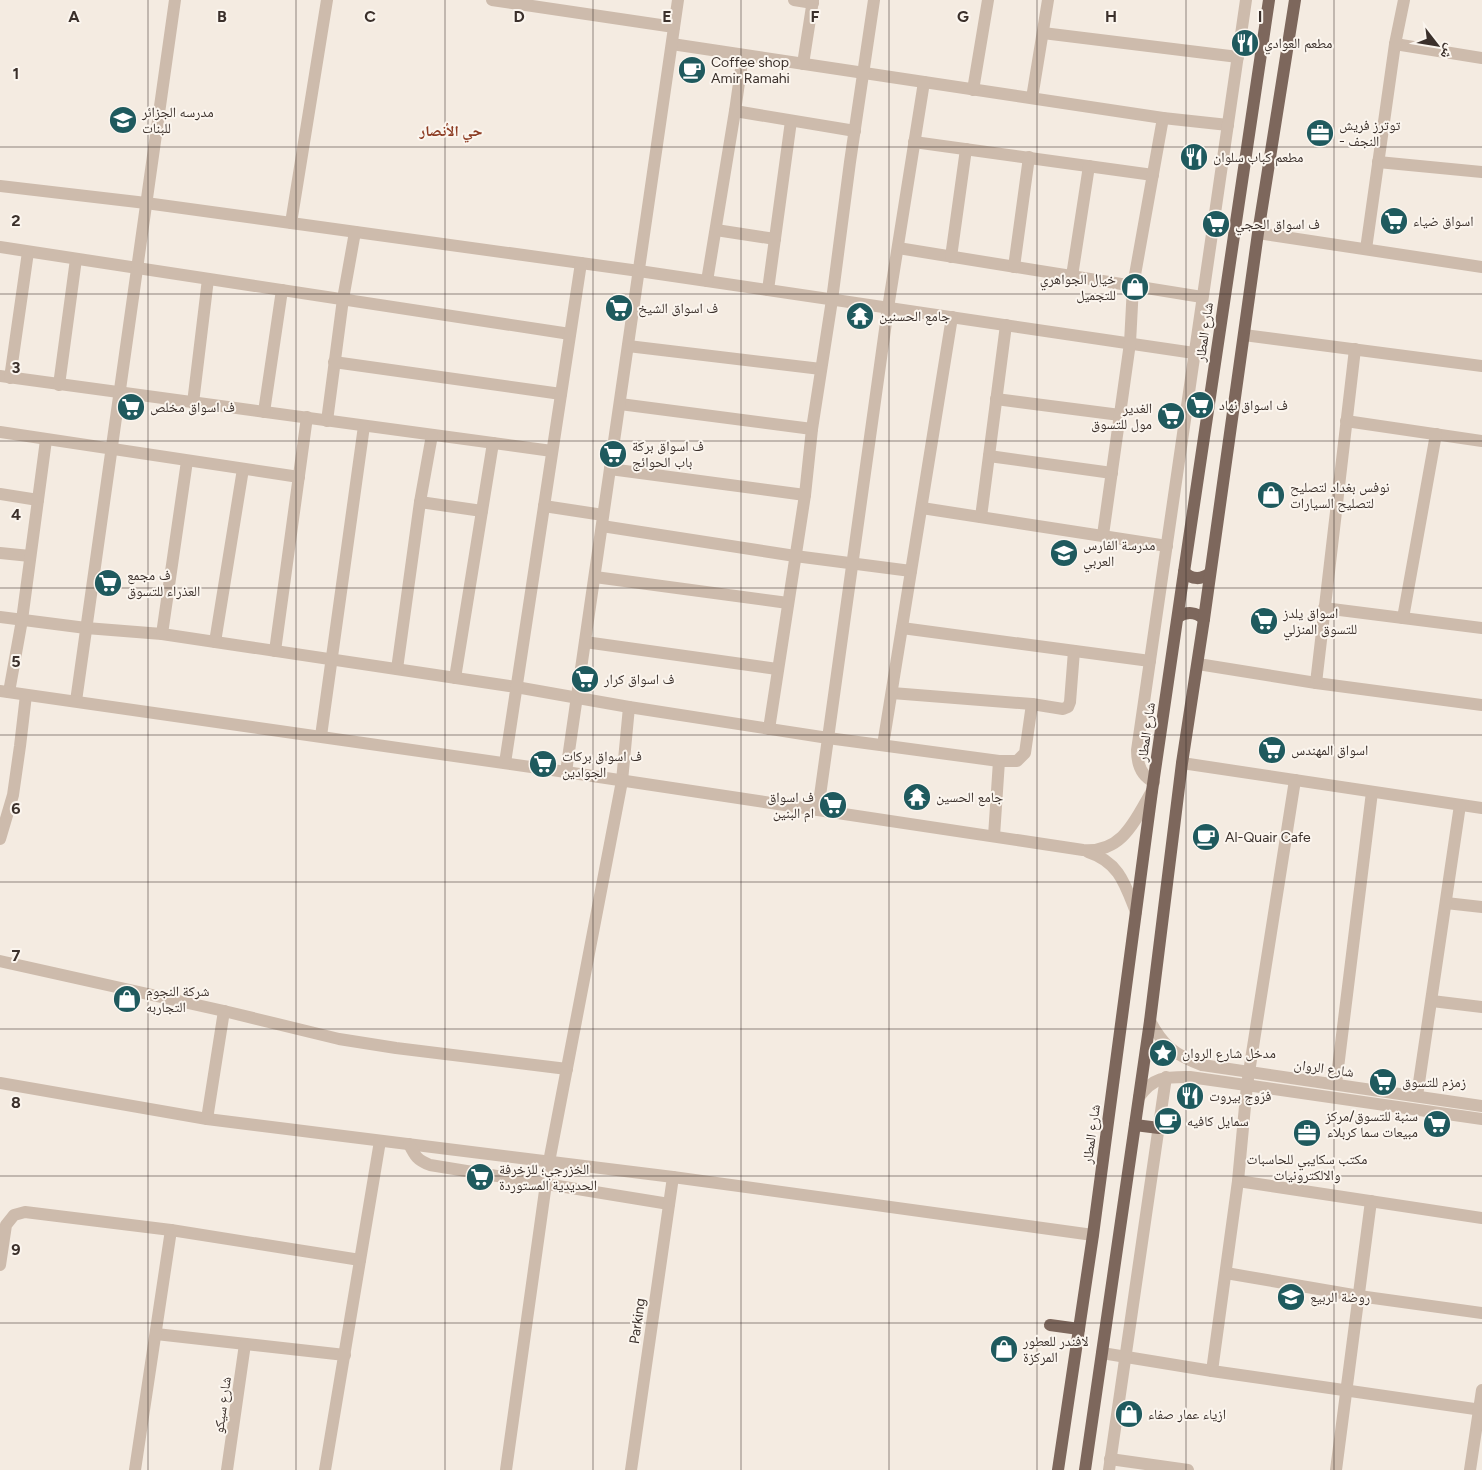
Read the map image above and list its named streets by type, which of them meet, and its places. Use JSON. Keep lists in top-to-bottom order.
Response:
{
  "streets": {
    "main road": ["شارع المطار"],
    "street": ["شارع الروان", "Parking", "شارع سيكو"]
  },
  "districts": ["حي الأنصار"],
  "places": {
    "restaurant": ["مطعم العوادي", "مطعم كباب سلوان", "فرّوج بيروت"],
    "cafe": ["Coffee shop Amir Ramahi", "Al-Quair Cafe", "سمايل كافيه"],
    "school or university": ["مدرسه الجزائر للبنات", "مدرسة الفارس العربي", "روضة الربيع"],
    "office": ["توترز فريش - النجف", "مكتب سكايبي للحاسبات والالكترونيات"],
    "supermarket": [
      "اسواق ضياء",
      "ف اسواق الحجي",
      "ف اسواق الشيخ",
      "ف اسواق نهاد",
      "ف اسواق مخلص",
      "الغدير مول للتسوق",
      "ف اسواق بركة باب الحوائج",
      "ف مجمع العذراء للتسوق",
      "اسواق يلدز للتسوق المنزلي",
      "ف اسواق كرار",
      "اسواق المهندس",
      "ف اسواق بركات الجوادين",
      "ف اسواق ام البنين",
      "زمزم للتسوق",
      "سنبة للتسوق/مركز مبيعات سما كربلاء",
      "الخزرجي؛ للزخرفة الحديدية المستوردة"
    ],
    "shop": [
      "خيال الجواهري للتجميل",
      "نوفس بغداد لتصليح لتصليح السيارات",
      "شركة النجوم التجاربه",
      "لافندر للعطور المركزة",
      "ازياء عمار صفاء"
    ],
    "temple": ["جامع الحسنين", "جامع الحسين"],
    "place": ["مدخل شارع الروان"]
  },
  "north": "bottom right",
  "grid": {
    "columns": [
      "A",
      "B",
      "C",
      "D",
      "E",
      "F",
      "G",
      "H",
      "I"
    ],
    "rows": [
      "1",
      "2",
      "3",
      "4",
      "5",
      "6",
      "7",
      "8",
      "9"
    ]
  }
}
